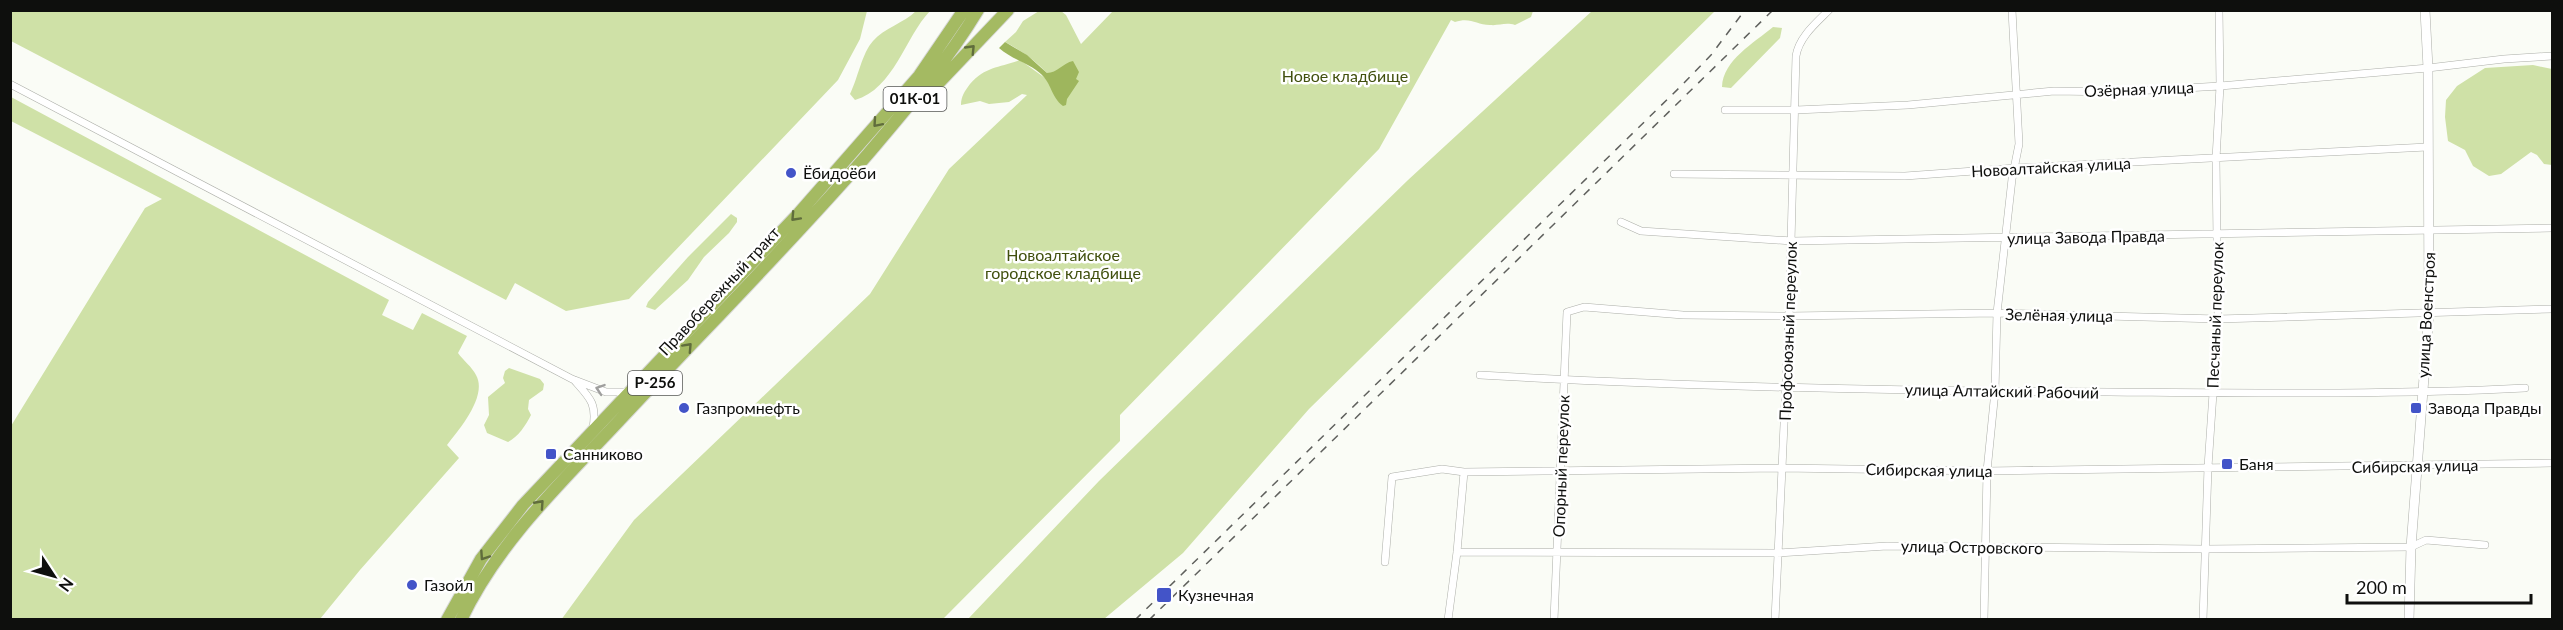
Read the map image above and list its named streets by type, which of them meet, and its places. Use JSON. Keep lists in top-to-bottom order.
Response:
{
  "streets": {
    "highway": ["01К-01", "Правобережный тракт", "Р-256"],
    "street": [
      "Озёрная улица",
      "Новоалтайская улица",
      "улица Завода Правда",
      "Зелёная улица",
      "Песчаный переулок",
      "улица Военстроя",
      "Профсоюзный переулок",
      "улица Алтайский Рабочий",
      "Опорный переулок",
      "Сибирская улица",
      "улица Островского"
    ]
  },
  "crossings": [
    ["Озёрная улица", "Песчаный переулок"],
    ["Озёрная улица", "улица Военстроя"],
    ["Озёрная улица", "Профсоюзный переулок"],
    ["Новоалтайская улица", "Песчаный переулок"],
    ["Новоалтайская улица", "улица Военстроя"],
    ["Новоалтайская улица", "Профсоюзный переулок"],
    ["улица Завода Правда", "Песчаный переулок"],
    ["улица Завода Правда", "улица Военстроя"],
    ["улица Завода Правда", "Профсоюзный переулок"],
    ["Зелёная улица", "Песчаный переулок"],
    ["Зелёная улица", "улица Военстроя"],
    ["Зелёная улица", "Профсоюзный переулок"],
    ["Зелёная улица", "Опорный переулок"],
    ["Песчаный переулок", "улица Алтайский Рабочий"],
    ["Песчаный переулок", "Сибирская улица"],
    ["Песчаный переулок", "улица Островского"],
    ["улица Военстроя", "улица Алтайский Рабочий"],
    ["улица Военстроя", "Сибирская улица"],
    ["улица Военстроя", "улица Островского"],
    ["Профсоюзный переулок", "улица Алтайский Рабочий"],
    ["Профсоюзный переулок", "Сибирская улица"],
    ["Профсоюзный переулок", "улица Островского"],
    ["улица Алтайский Рабочий", "Опорный переулок"],
    ["Опорный переулок", "Сибирская улица"],
    ["Опорный переулок", "улица Островского"]
  ],
  "parks": ["Новое кладбище", "Новоалтайское городское кладбище"],
  "places": {
    "other": ["Ёбидоёби", "Газпромнефть", "Газойл"],
    "transit": [
      "Завода Правды",
      "Санниково",
      "Баня",
      "Кузнечная"
    ]
  },
  "scale_bar": "200 m",
  "north": "bottom right"
}
